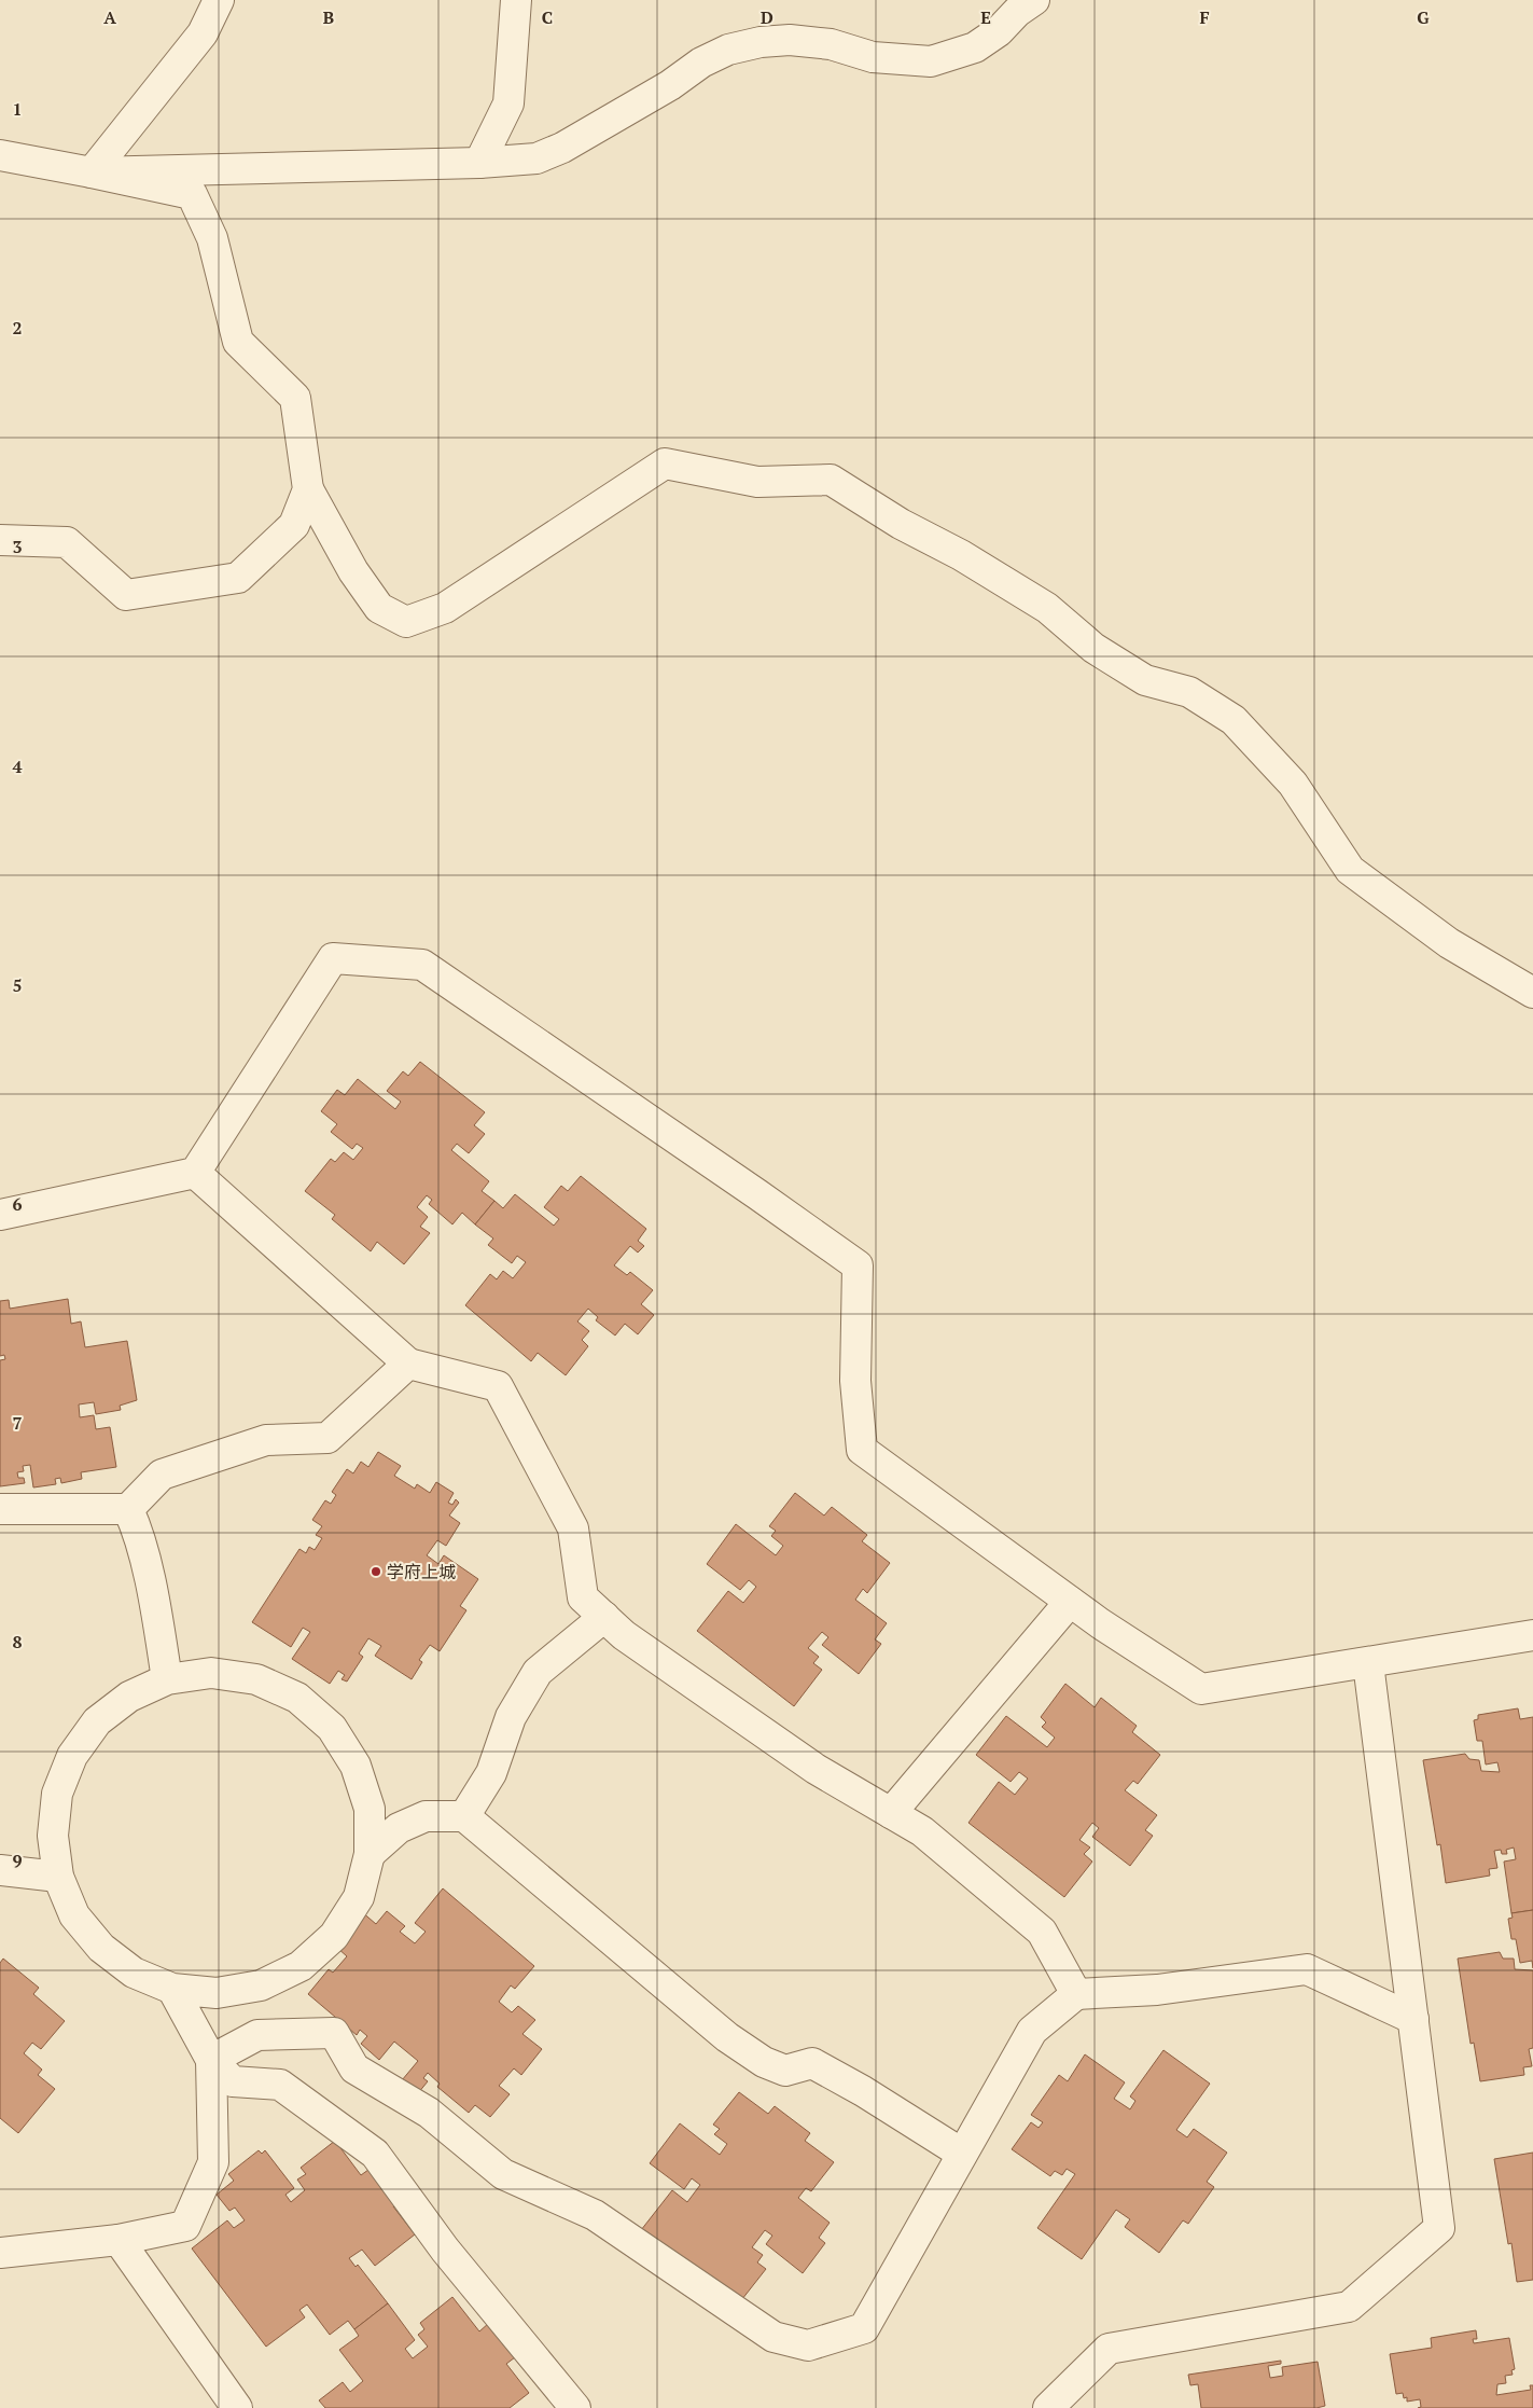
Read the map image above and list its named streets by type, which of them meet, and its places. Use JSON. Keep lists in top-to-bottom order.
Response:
{
  "places": ["学府上城"],
  "grid": {
    "columns": [
      "A",
      "B",
      "C",
      "D",
      "E",
      "F",
      "G"
    ],
    "rows": [
      "1",
      "2",
      "3",
      "4",
      "5",
      "6",
      "7",
      "8",
      "9"
    ]
  }
}
